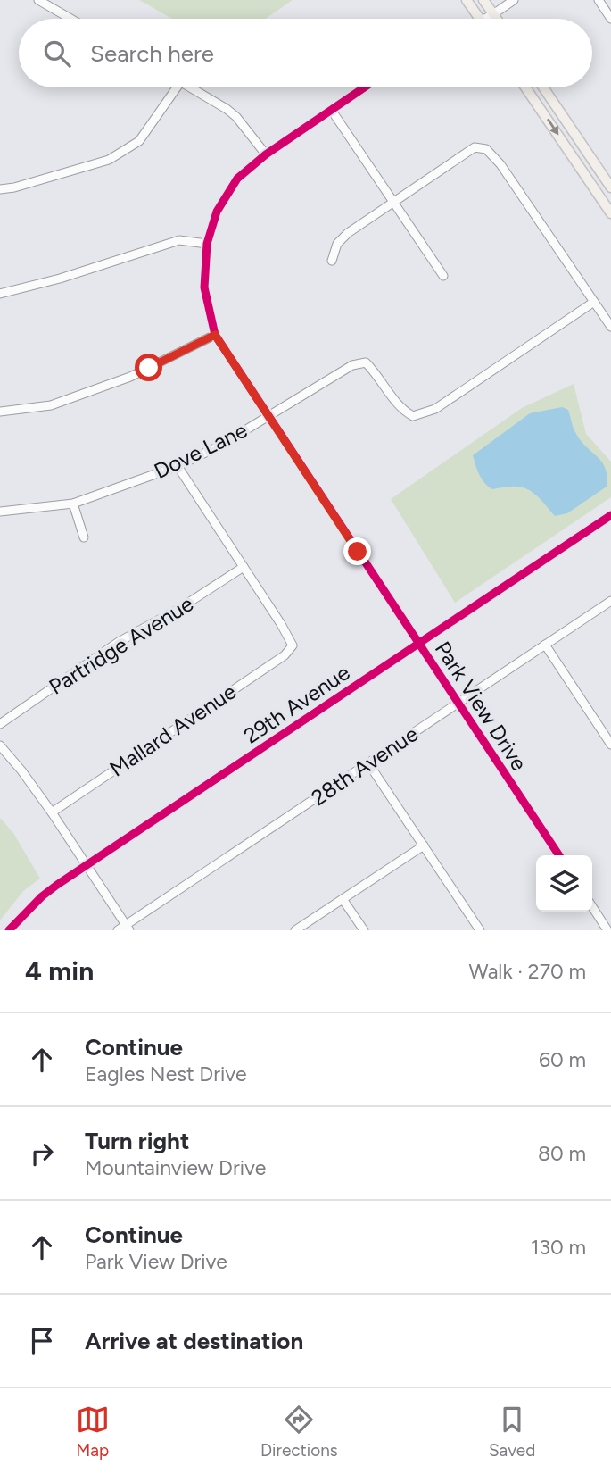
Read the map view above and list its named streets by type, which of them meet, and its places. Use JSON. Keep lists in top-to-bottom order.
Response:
{
  "streets": {
    "street": [
      "Dove Lane",
      "Partridge Avenue",
      "29th Avenue",
      "Park View Drive",
      "Mallard Avenue",
      "28th Avenue"
    ]
  },
  "crossings": [
    ["Dove Lane", "Park View Drive"],
    ["Partridge Avenue", "Mallard Avenue"],
    ["29th Avenue", "Park View Drive"],
    ["Park View Drive", "28th Avenue"]
  ],
  "page": {
    "search": "Search here",
    "heading": ["4 min", "Walk · 270 m"],
    "list": [
      ["Continue", "Eagles Nest Drive", "60 m"],
      ["Turn right", "Mountainview Drive", "80 m"],
      ["Continue", "Park View Drive", "130 m"],
      "Arrive at destination"
    ],
    "nav": ["Map", "Directions", "Saved"]
  }
}
